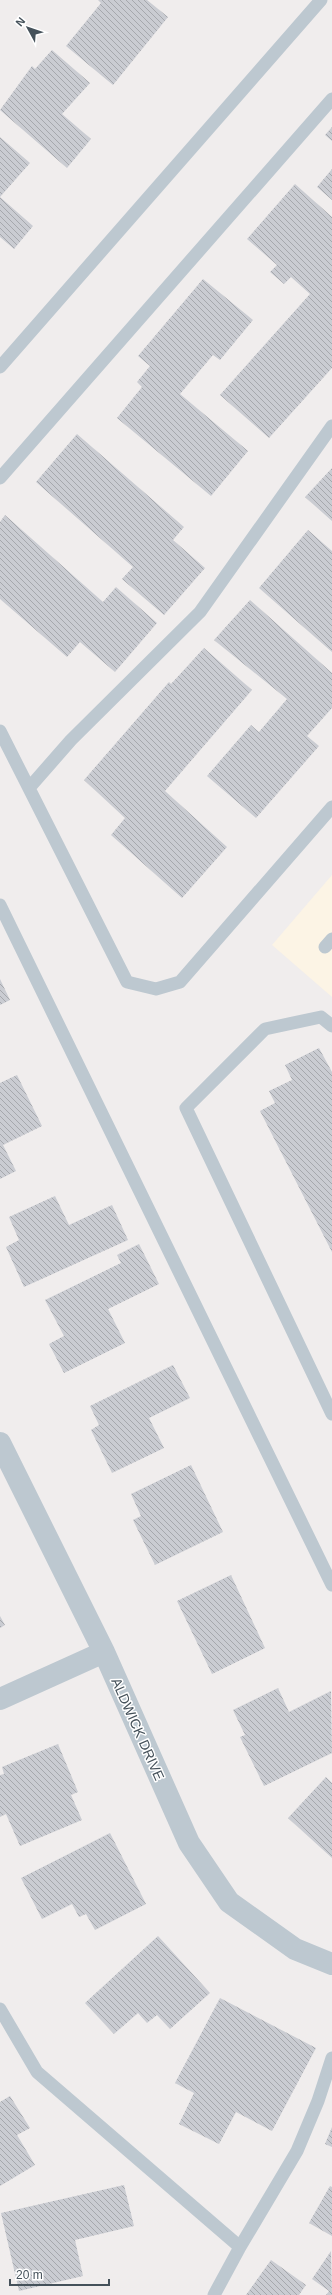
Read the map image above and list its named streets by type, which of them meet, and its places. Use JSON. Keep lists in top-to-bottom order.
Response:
{
  "streets": {
    "street": ["ALDWICK DRIVE"]
  },
  "scale_bar": "20 m",
  "north": "top left"
}
